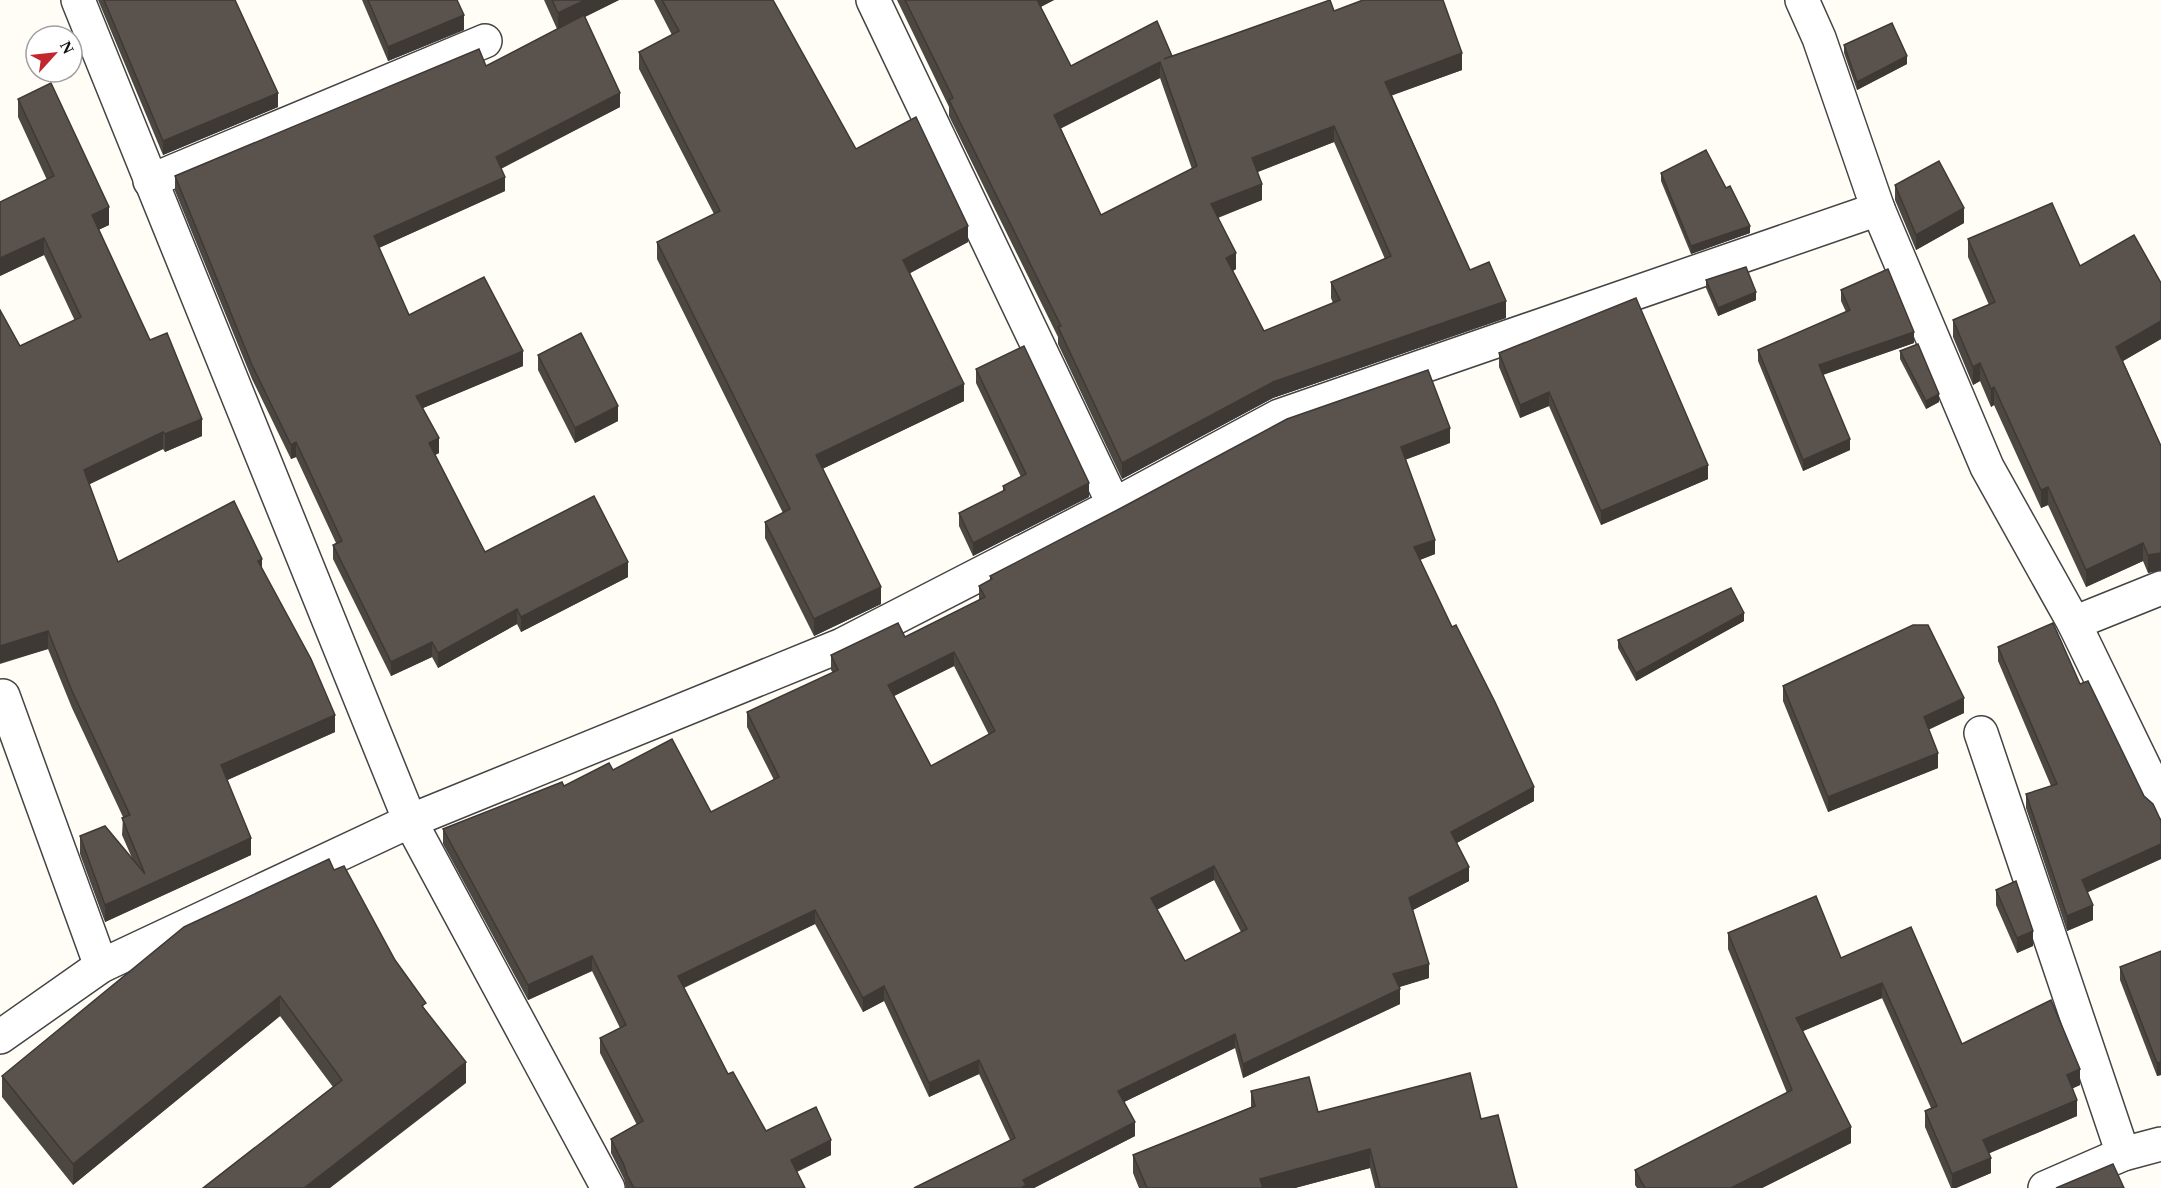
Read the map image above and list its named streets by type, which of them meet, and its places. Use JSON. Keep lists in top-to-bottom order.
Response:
{
  "north": "top right"
}
